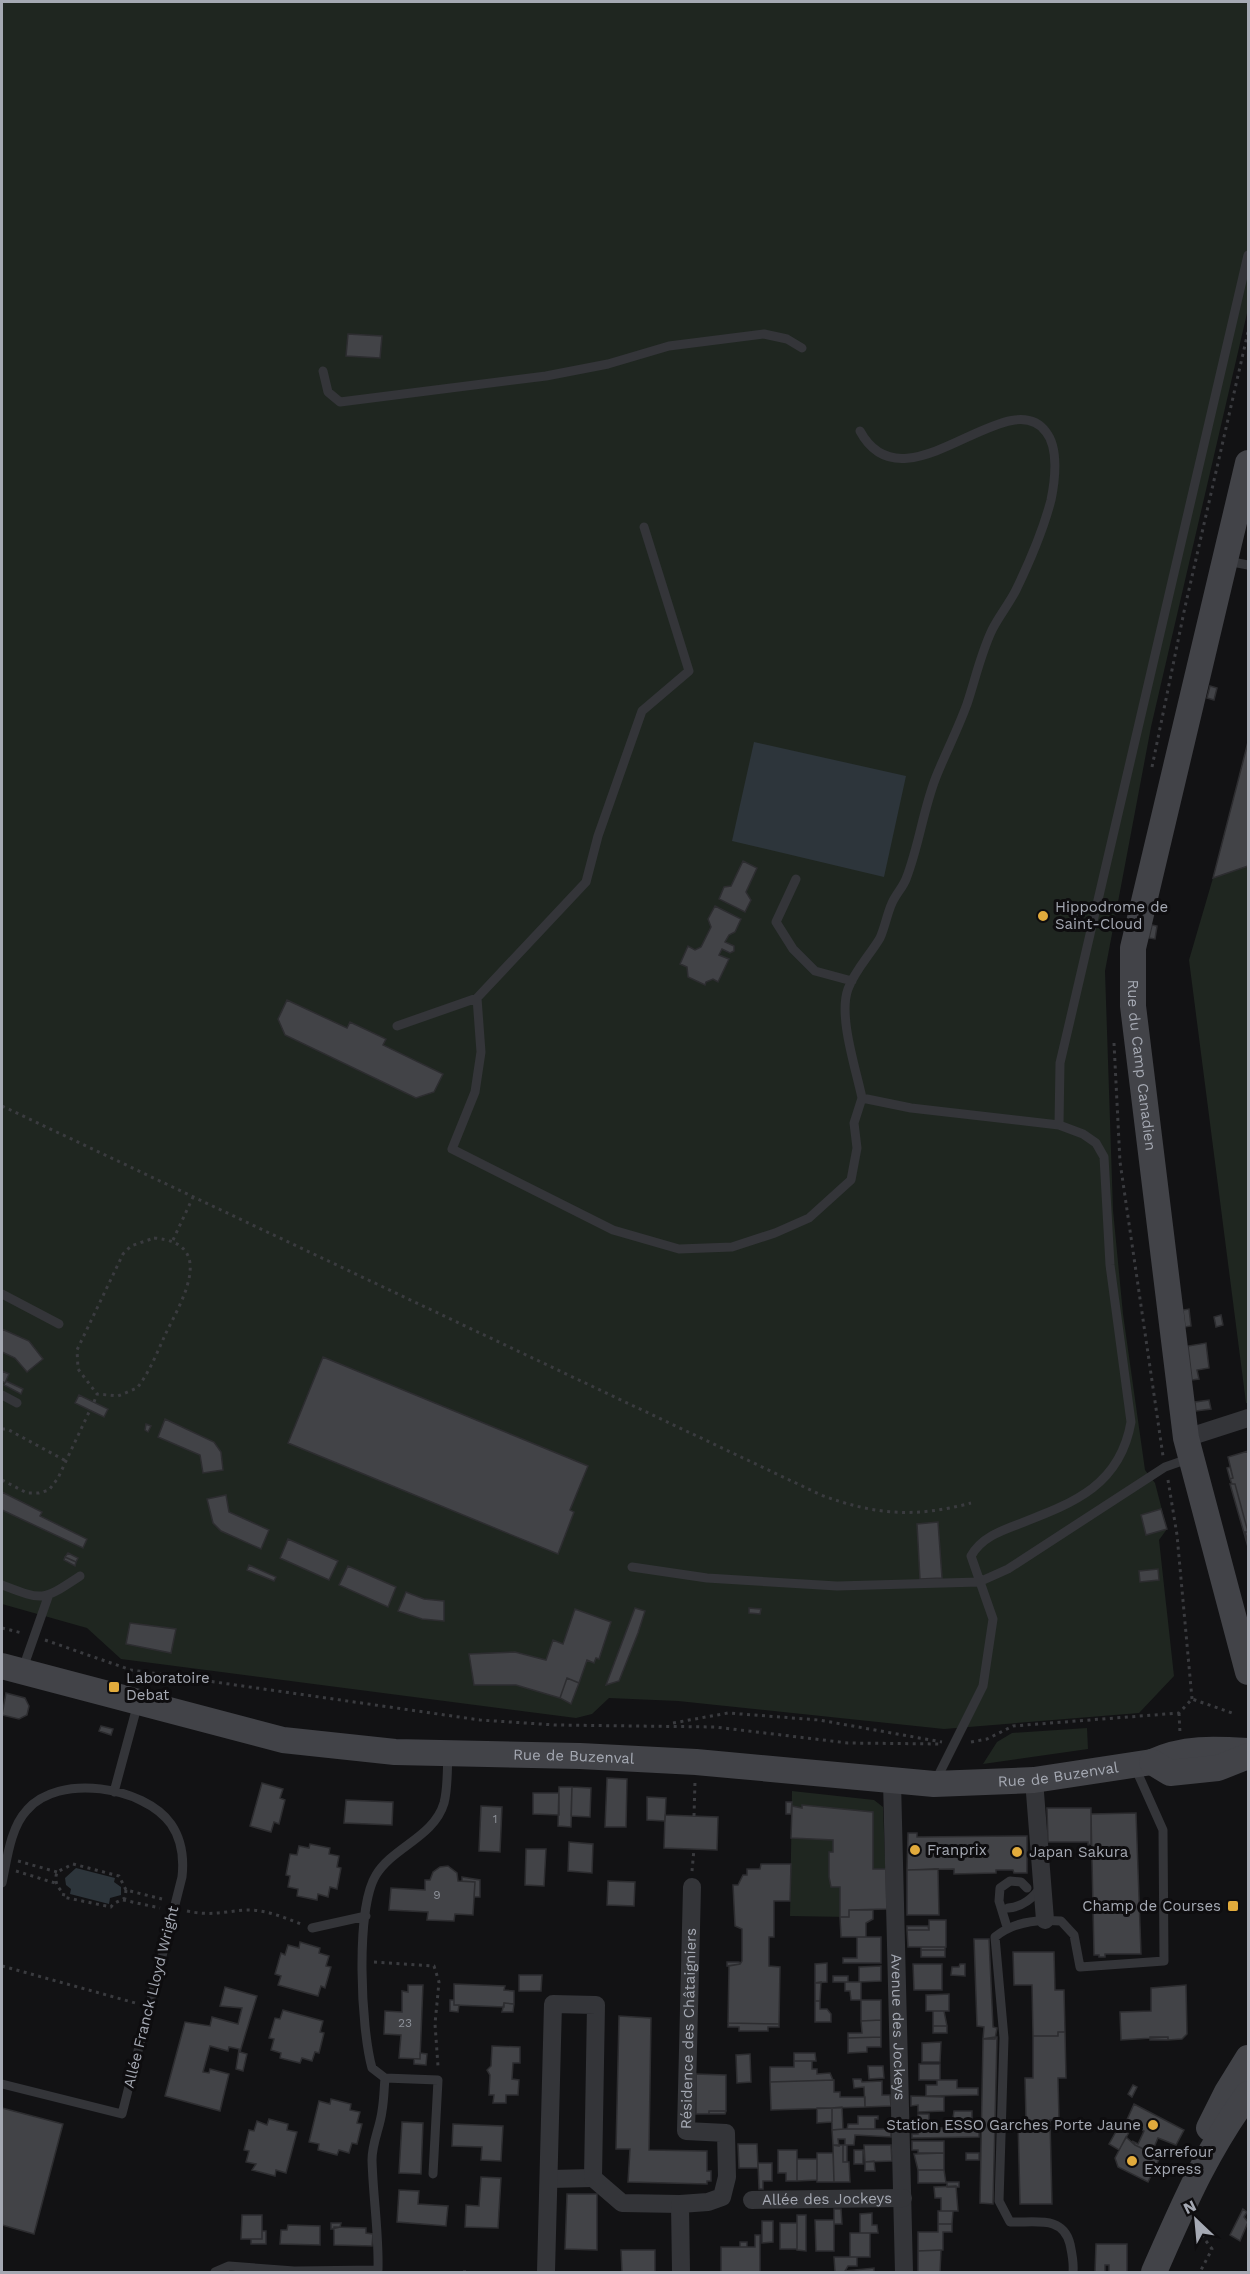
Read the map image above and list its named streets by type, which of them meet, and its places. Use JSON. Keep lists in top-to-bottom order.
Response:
{
  "streets": {
    "main road": ["Rue du Camp Canadien", "Rue de Buzenval"],
    "street": ["Résidence des Châtaigniers", "Avenue des Jockeys", "Allée des Jockeys"],
    "lane": ["Allée Franck Lloyd Wright"]
  },
  "crossings": [
    ["Rue de Buzenval", "Avenue des Jockeys"],
    ["Avenue des Jockeys", "Allée des Jockeys"]
  ],
  "places": {
    "other": [
      "Hippodrome de Saint-Cloud",
      "Franprix",
      "Japan Sakura",
      "Station ESSO Garches Porte Jaune",
      "Carrefour Express"
    ],
    "transit": ["Laboratoire Debat", "Champ de Courses"]
  },
  "house_numbers": ["1", "9", "23"],
  "north": "top left"
}
